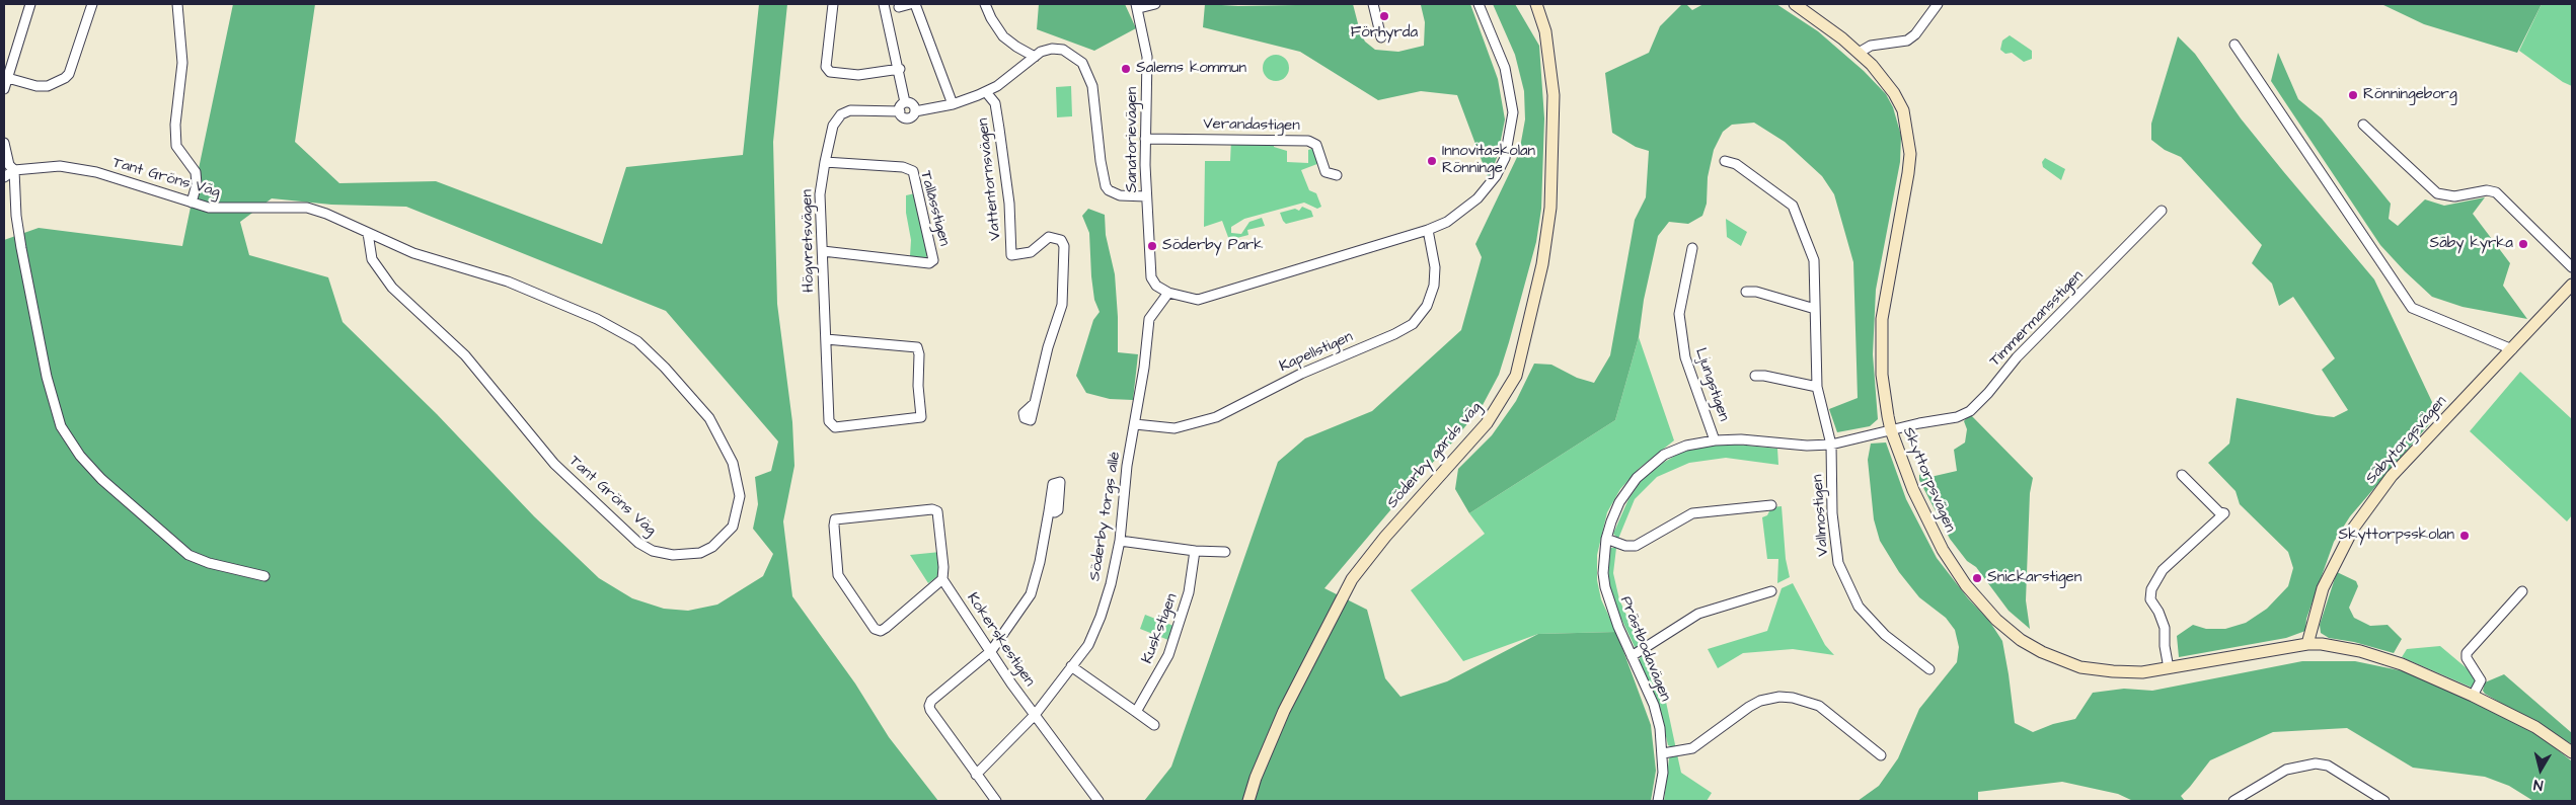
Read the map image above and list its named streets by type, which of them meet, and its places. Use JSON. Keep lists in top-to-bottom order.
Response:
{
  "streets": {
    "street": [
      "Verandastigen",
      "Sanatorievägen",
      "Tant Gröns Väg",
      "Vattentornsvägen",
      "Tallåsstigen",
      "Högvretsvägen",
      "Timmermansstigen",
      "Kapellstigen",
      "Ljungstigen",
      "Säbytorgsvägen",
      "Söderby gårds väg",
      "Skyttorpsvägen",
      "Vallmostigen",
      "Söderby torgs allé",
      "Kuskstigen",
      "Kokerskestigen",
      "Prästbodavägen"
    ]
  },
  "crossings": [
    ["Verandastigen", "Sanatorievägen"],
    ["Sanatorievägen", "Vattentornsvägen"],
    ["Sanatorievägen", "Söderby torgs allé"],
    ["Tallåsstigen", "Högvretsvägen"],
    ["Timmermansstigen", "Skyttorpsvägen"],
    ["Timmermansstigen", "Prästbodavägen"],
    ["Kapellstigen", "Söderby torgs allé"],
    ["Ljungstigen", "Prästbodavägen"],
    ["Säbytorgsvägen", "Skyttorpsvägen"],
    ["Skyttorpsvägen", "Prästbodavägen"],
    ["Vallmostigen", "Prästbodavägen"],
    ["Söderby torgs allé", "Kokerskestigen"]
  ],
  "places": [
    "Förhyrda",
    "Salems kommun",
    "Rönningeborg",
    "Innovitaskolan Rönninge",
    "Säby kyrka",
    "Söderby Park",
    "Skyttorpsskolan",
    "Snickarstigen"
  ],
  "north": "bottom"
}
